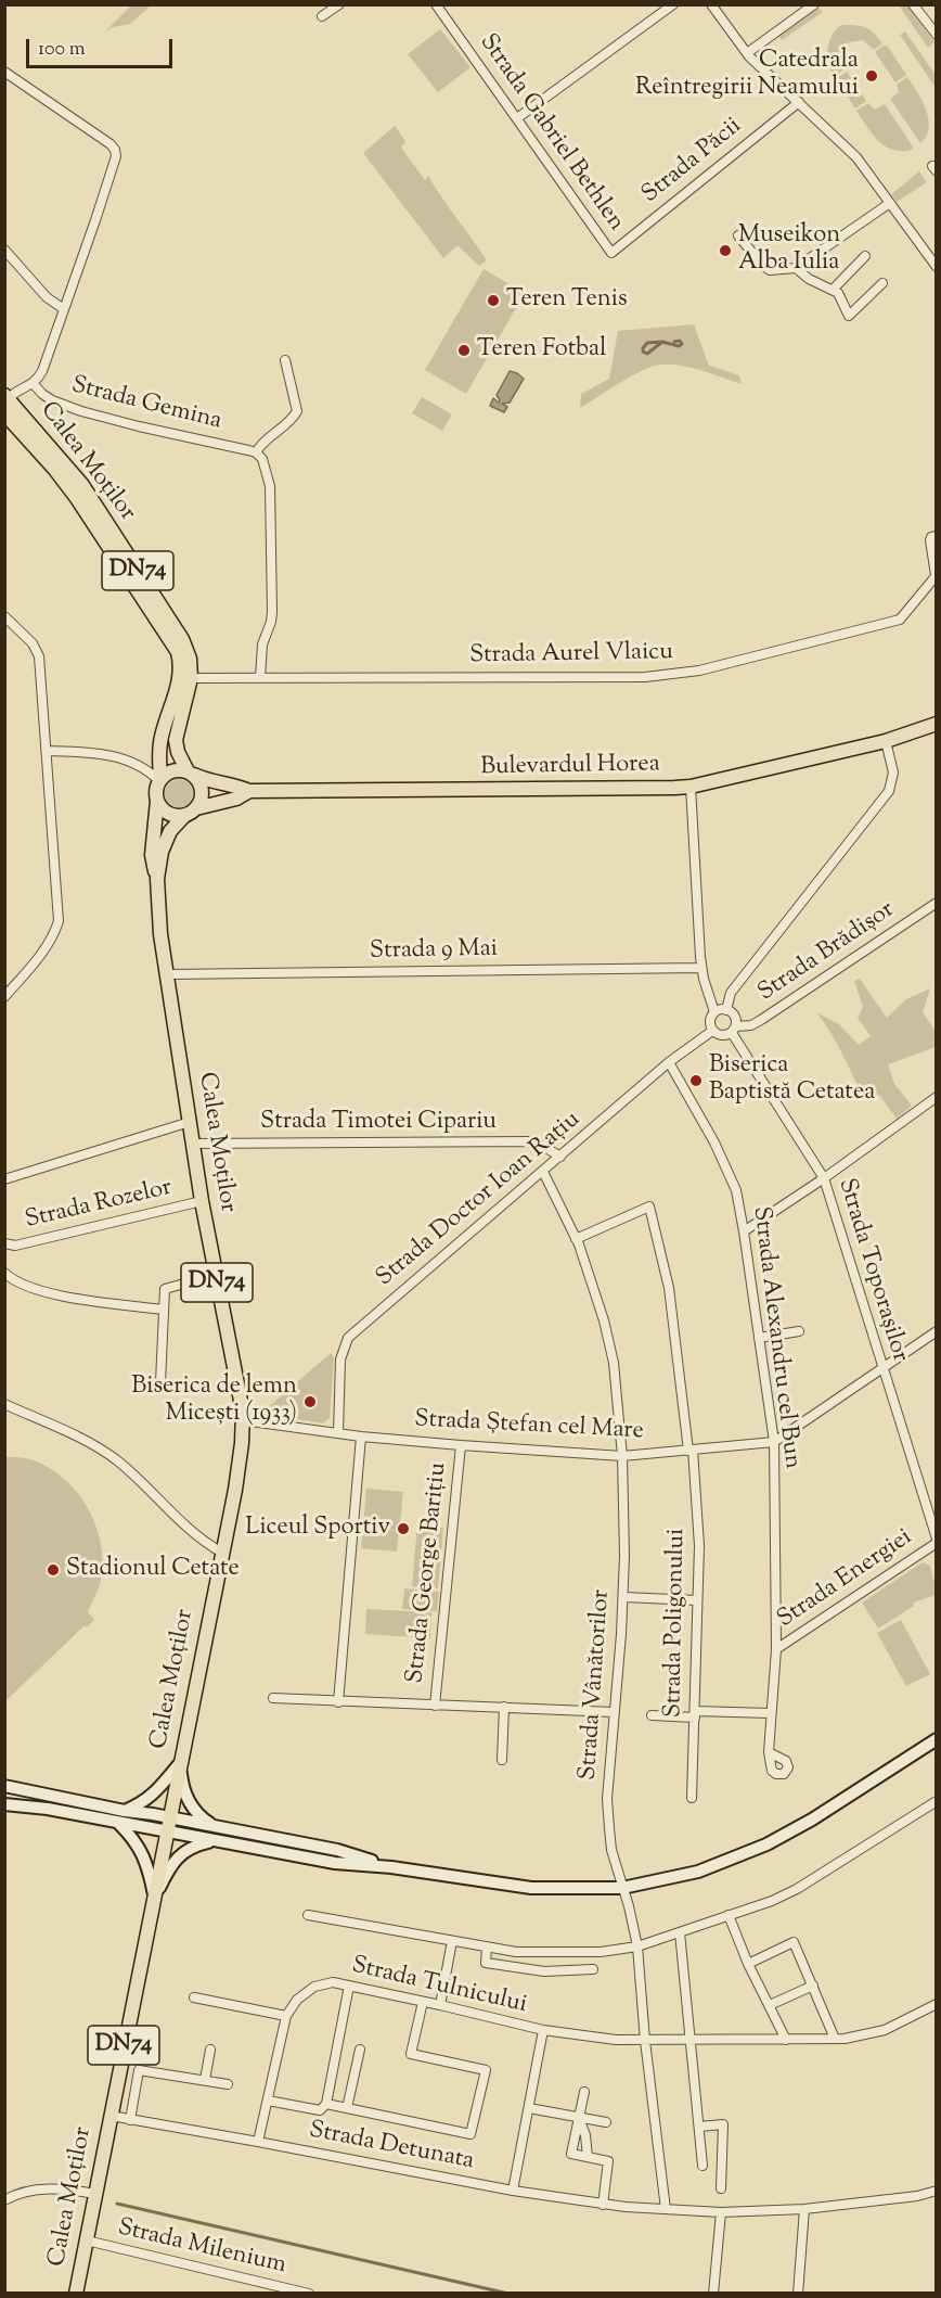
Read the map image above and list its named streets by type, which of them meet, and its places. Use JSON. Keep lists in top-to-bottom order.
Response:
{
  "streets": {
    "main road": ["Calea Moților", "DN74", "Bulevardul Horea"],
    "street": [
      "Strada Gabriel Bethlen",
      "Strada Păcii",
      "Strada Gemina",
      "Strada Aurel Vlaicu",
      "Strada 9 Mai",
      "Strada Brădișor",
      "Strada Timotei Cipariu",
      "Strada Doctor Ioan Rațiu",
      "Strada Rozelor",
      "Strada Toporașilor",
      "Strada Alexandru cel Bun",
      "Strada Ștefan cel Mare",
      "Strada George Barițiu",
      "Strada Energiei",
      "Strada Poligonului",
      "Strada Vânătorilor",
      "Strada Tulnicului",
      "Strada Detunata",
      "Strada Milenium"
    ]
  },
  "crossings": [
    ["Strada Gabriel Bethlen", "Strada Păcii"],
    ["Calea Moților", "Strada Aurel Vlaicu"],
    ["Calea Moților", "Strada 9 Mai"],
    ["Calea Moților", "Strada Timotei Cipariu"],
    ["Calea Moților", "Strada Rozelor"],
    ["Calea Moților", "Strada Ștefan cel Mare"],
    ["Calea Moților", "Strada Detunata"],
    ["Calea Moților", "Strada Milenium"],
    ["Strada Brădișor", "Strada Doctor Ioan Rațiu"],
    ["Strada Brădișor", "Strada Toporașilor"],
    ["Strada Timotei Cipariu", "Strada Doctor Ioan Rațiu"],
    ["Strada Doctor Ioan Rațiu", "Strada Toporașilor"],
    ["Strada Doctor Ioan Rațiu", "Strada Alexandru cel Bun"],
    ["Strada Doctor Ioan Rațiu", "Strada Ștefan cel Mare"],
    ["Strada Doctor Ioan Rațiu", "Strada Vânătorilor"],
    ["Strada Toporașilor", "Strada Ștefan cel Mare"],
    ["Strada Toporașilor", "Strada Energiei"],
    ["Strada Alexandru cel Bun", "Strada Ștefan cel Mare"],
    ["Strada Alexandru cel Bun", "Strada Energiei"],
    ["Strada Ștefan cel Mare", "Strada George Barițiu"],
    ["Strada Ștefan cel Mare", "Strada Poligonului"],
    ["Strada Ștefan cel Mare", "Strada Vânătorilor"],
    ["Strada Poligonului", "Strada Vânătorilor"],
    ["Strada Vânătorilor", "Strada Tulnicului"],
    ["Strada Vânătorilor", "Strada Detunata"],
    ["Strada Tulnicului", "Strada Detunata"]
  ],
  "places": [
    "Catedrala Reîntregirii Neamului",
    "Museikon Alba Iulia",
    "Teren Tenis",
    "Teren Fotbal",
    "Biserica Baptistă Cetatea",
    "Biserica de lemn Micești (1933)",
    "Liceul Sportiv",
    "Stadionul Cetate"
  ],
  "scale_bar": "100 m"
}
